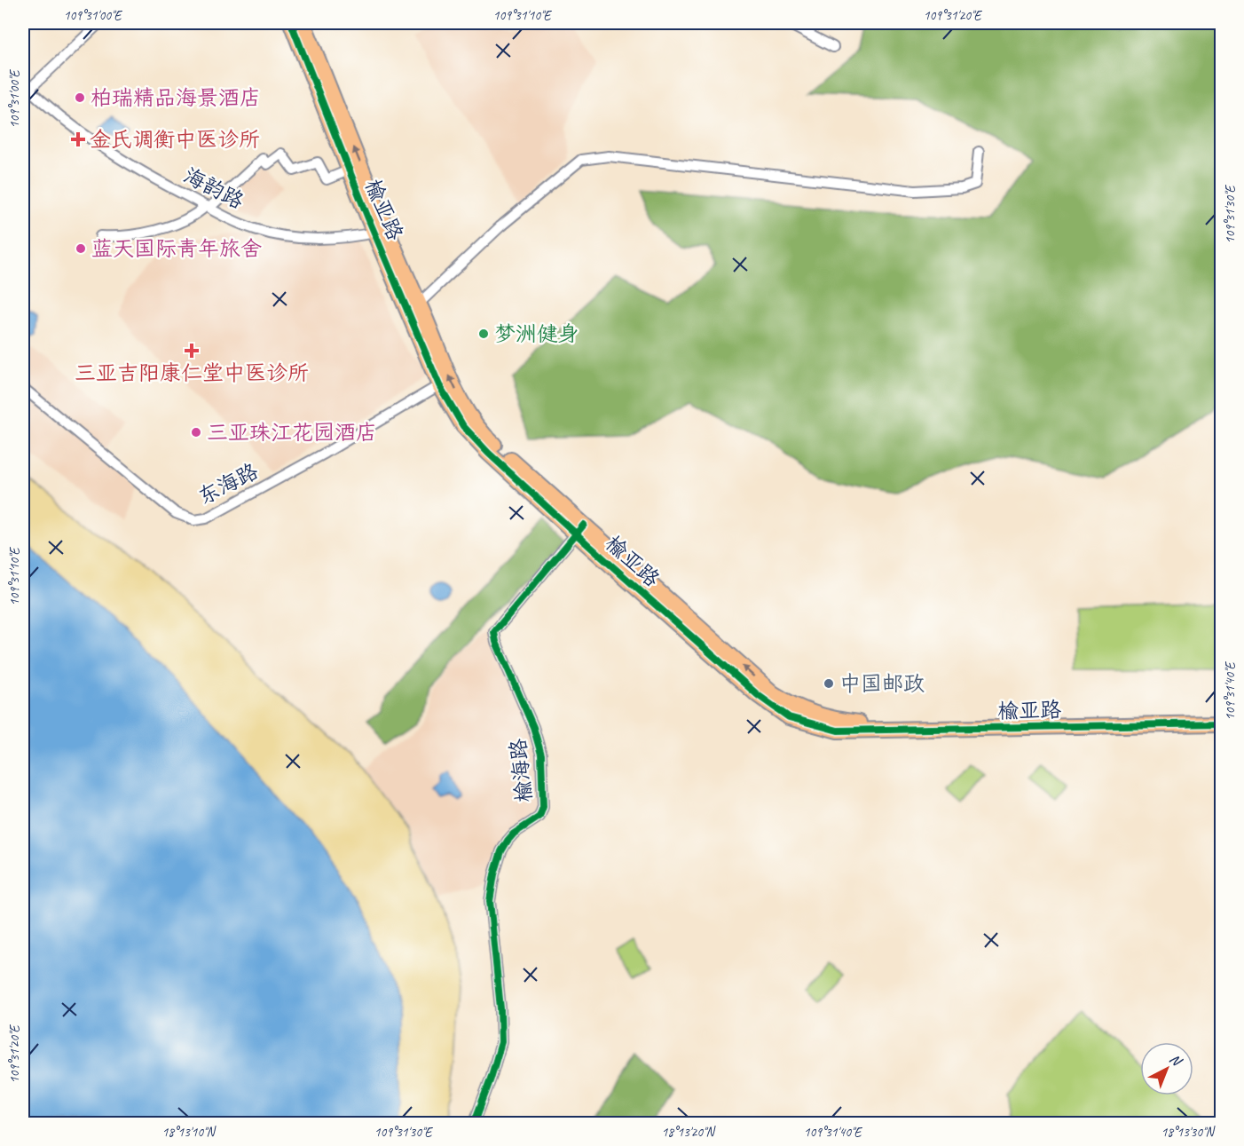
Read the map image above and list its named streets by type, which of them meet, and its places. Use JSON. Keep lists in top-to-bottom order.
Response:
{
  "streets": {
    "highway": ["榆亚路"],
    "street": ["海韵路", "东海路", "榆海路"]
  },
  "crossings": [
    ["海韵路", "榆亚路"],
    ["榆亚路", "东海路"],
    ["榆亚路", "榆海路"]
  ],
  "one_way": ["榆亚路"],
  "places": {
    "other": [
      "柏瑞精品海景酒店",
      "蓝天国际青年旅舍",
      "梦洲健身",
      "三亚珠江花园酒店",
      "中国邮政"
    ],
    "health": ["金氏调衡中医诊所", "三亚吉阳康仁堂中医诊所"]
  },
  "north": "top right",
  "coordinates": [
    "109°31'00\"E",
    "109°31'10\"E",
    "109°31'20\"E",
    "109°31'30\"E",
    "109°31'40\"E",
    "18°13'10\"N",
    "18°13'20\"N",
    "18°13'30\"N"
  ]
}
